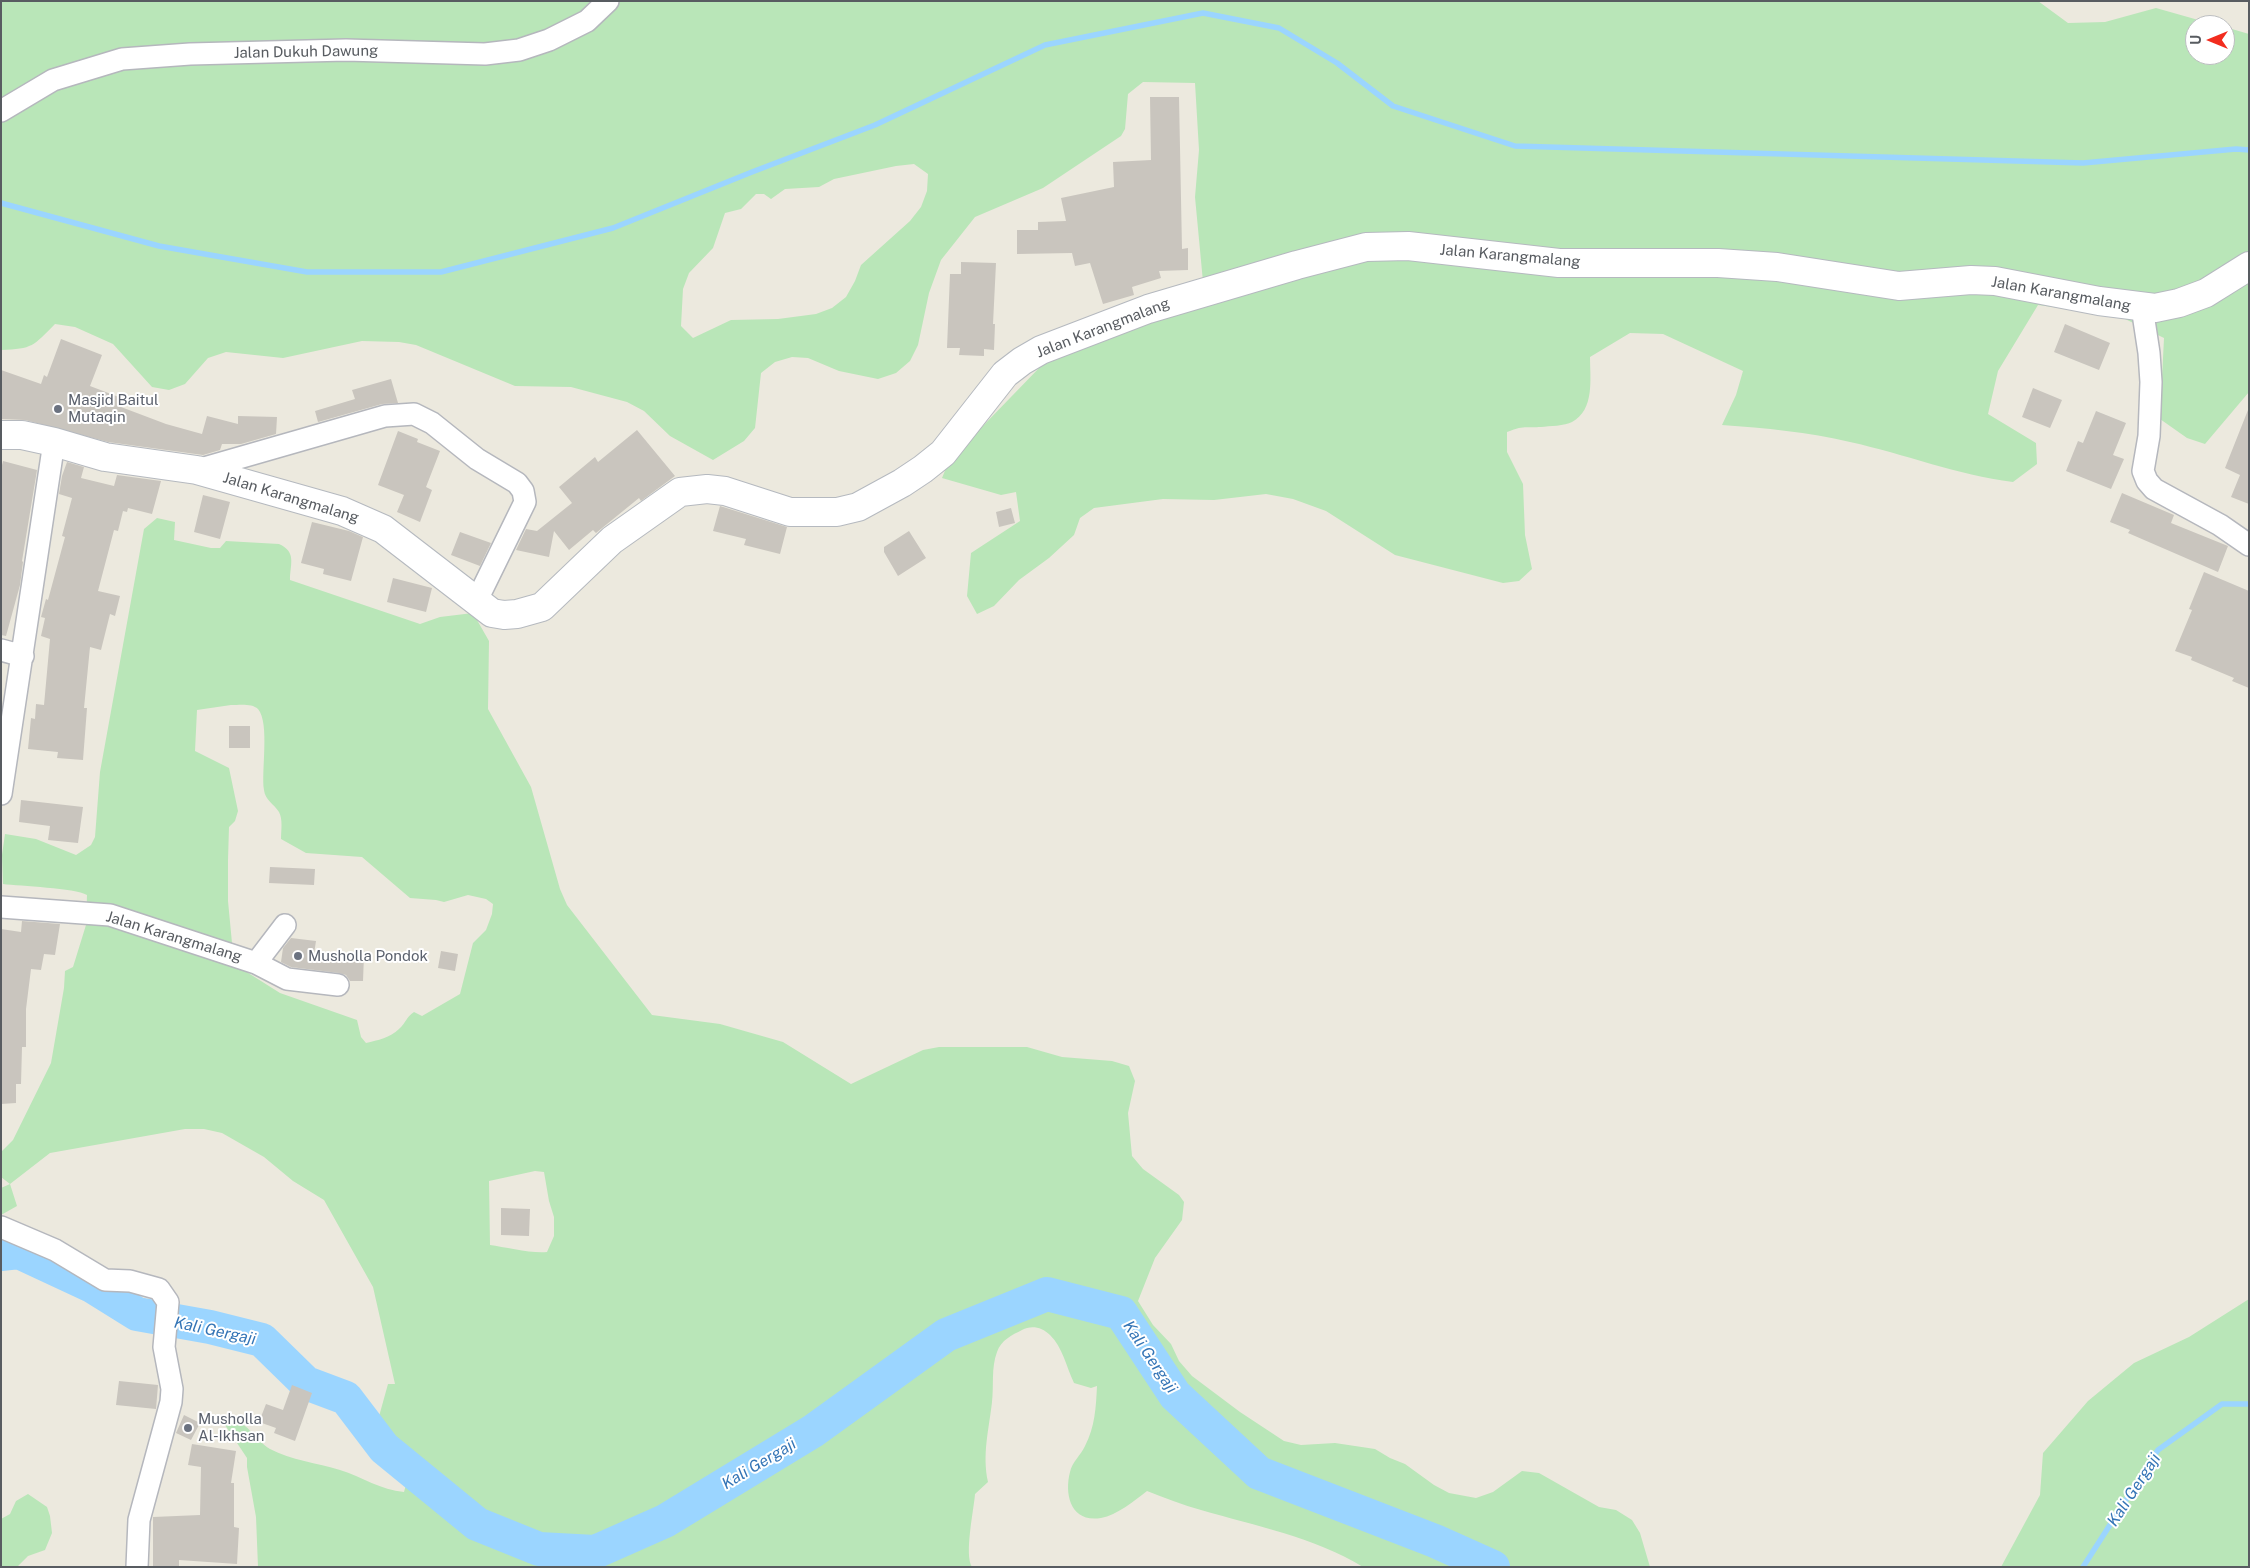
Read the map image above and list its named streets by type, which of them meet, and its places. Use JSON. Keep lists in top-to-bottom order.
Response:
{
  "streets": {
    "street": ["Jalan Dukuh Dawung", "Jalan Karangmalang"]
  },
  "water": ["Kali Gergaji"],
  "places": ["Masjid Baitul Mutaqin", "Musholla Pondok", "Musholla Al-Ikhsan"],
  "north": "left"
}
